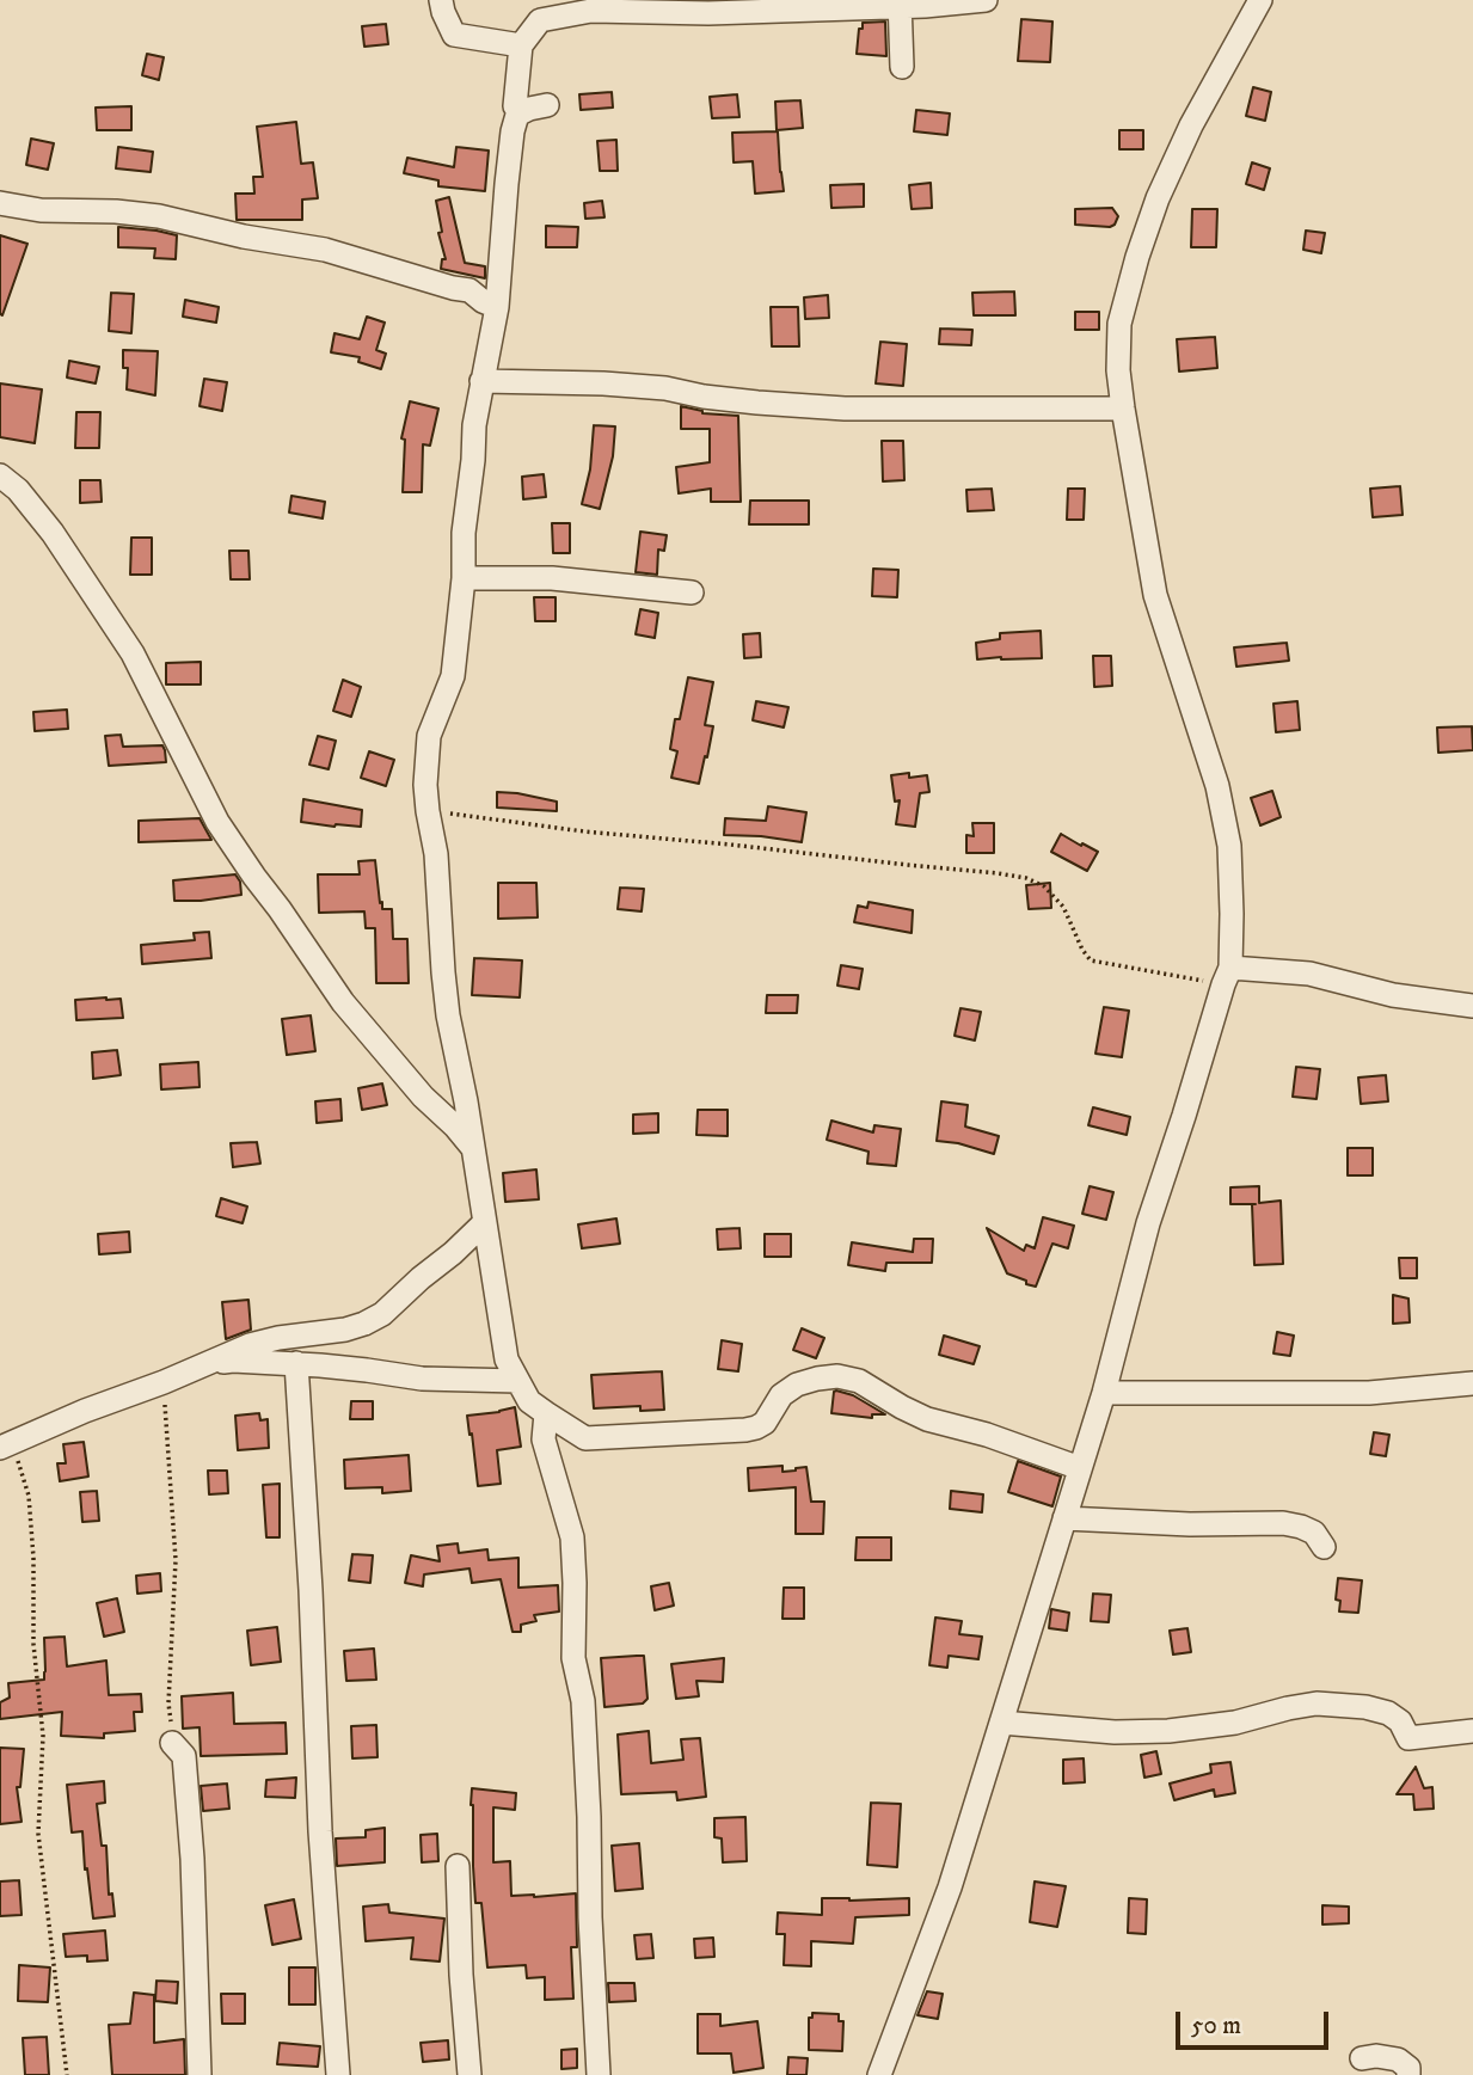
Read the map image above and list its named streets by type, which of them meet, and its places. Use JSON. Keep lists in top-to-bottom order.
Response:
{
  "scale_bar": "50 m"
}
